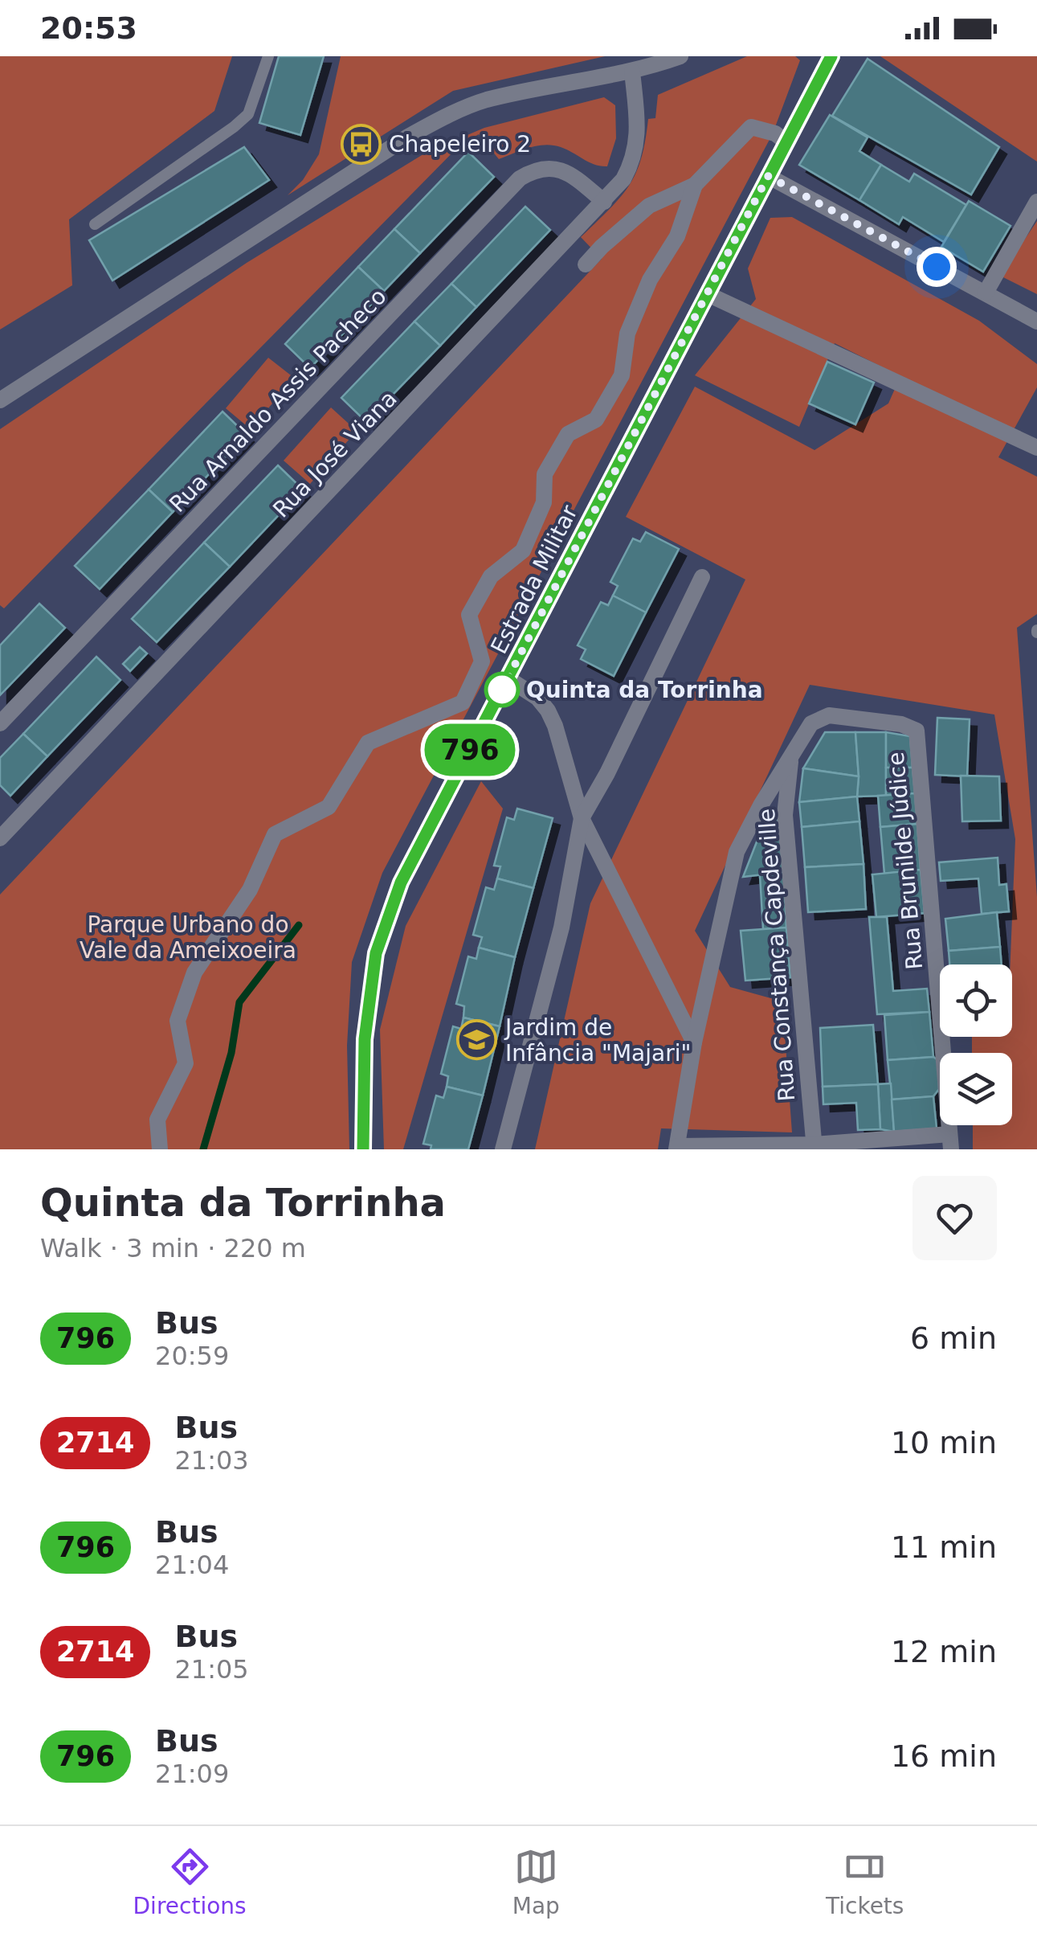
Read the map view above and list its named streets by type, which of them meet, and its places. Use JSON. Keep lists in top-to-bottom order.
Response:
{
  "streets": {
    "street": [
      "Rua Arnaldo Assis Pacheco",
      "Rua José Viana",
      "Estrada Militar",
      "Rua Brunilde Júdice",
      "Rua Constança Capdeville"
    ]
  },
  "crossings": [
    ["Rua Arnaldo Assis Pacheco", "Rua José Viana"],
    ["Rua Brunilde Júdice", "Rua Constança Capdeville"]
  ],
  "parks": ["Parque Urbano do Vale da Ameixoeira"],
  "places": {
    "bus stop": ["Chapeleiro 2"],
    "other": ["Quinta da Torrinha"],
    "school or university": ["Jardim de Infância \"Majari\""]
  },
  "lines": ["bus line 796"],
  "page": {
    "status": "20:53",
    "on_map": "796",
    "heading": ["Quinta da Torrinha", "Walk · 3 min · 220 m"],
    "list": [
      {
        "mark": "796",
        "name": "Bus",
        "note": "20:59",
        "value": "6 min"
      },
      {
        "mark": "2714",
        "name": "Bus",
        "note": "21:03",
        "value": "10 min"
      },
      {
        "mark": "796",
        "name": "Bus",
        "note": "21:04",
        "value": "11 min"
      },
      {
        "mark": "2714",
        "name": "Bus",
        "note": "21:05",
        "value": "12 min"
      },
      {
        "mark": "796",
        "name": "Bus",
        "note": "21:09",
        "value": "16 min"
      }
    ],
    "tabs": ["Directions", "Map", "Tickets"]
  }
}
